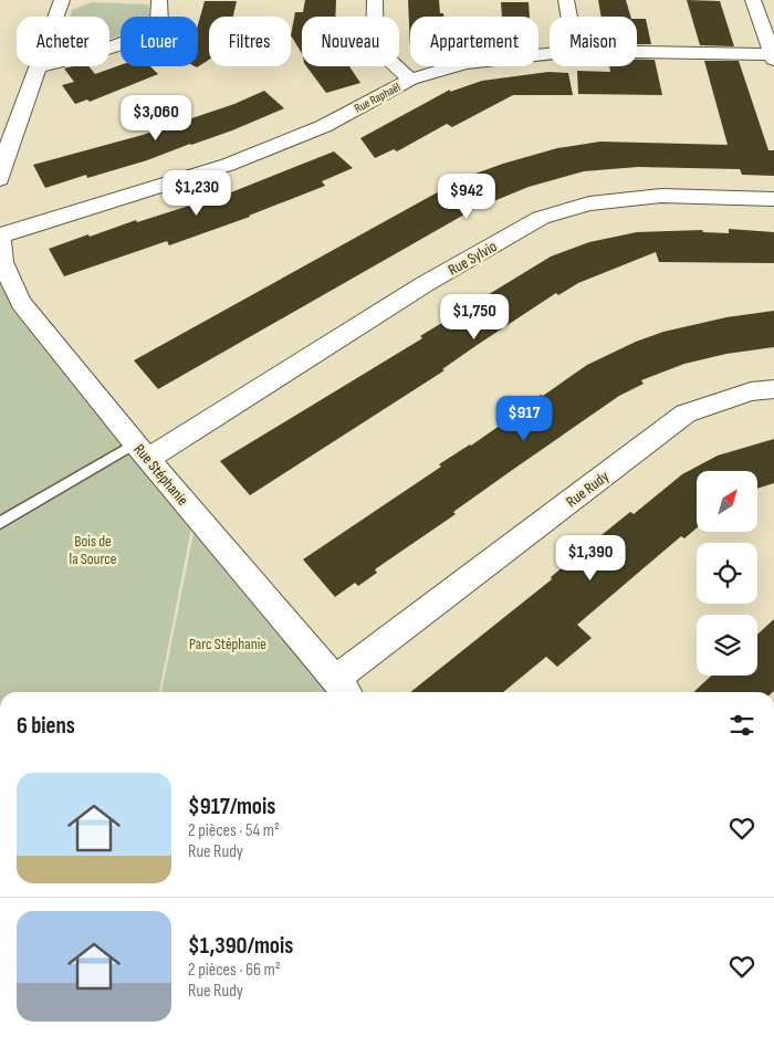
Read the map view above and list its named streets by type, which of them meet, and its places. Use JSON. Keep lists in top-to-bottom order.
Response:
{
  "streets": {
    "street": [
      "Rue Raphaël",
      "Rue Sylvio",
      "Rue Stéphanie",
      "Rue Rudy"
    ]
  },
  "crossings": [
    ["Rue Raphaël", "Rue Stéphanie"],
    ["Rue Sylvio", "Rue Stéphanie"],
    ["Rue Stéphanie", "Rue Rudy"]
  ],
  "parks": ["Bois de la Source", "Parc Stéphanie"],
  "north": "top right",
  "page": {
    "chip": [
      "Acheter",
      "Louer",
      "Filtres",
      "Nouveau",
      "Appartement",
      "Maison"
    ],
    "price": [
      "$3,060",
      "$1,230",
      "$942",
      "$1,750",
      "$917",
      "$1,390"
    ],
    "heading": "6 biens",
    "list": [
      {
        "name": "$917/mois",
        "note": "2 pièces · 54 m² · Rue Rudy"
      },
      {
        "name": "$1,390/mois",
        "note": "2 pièces · 66 m² · Rue Rudy"
      }
    ]
  }
}
